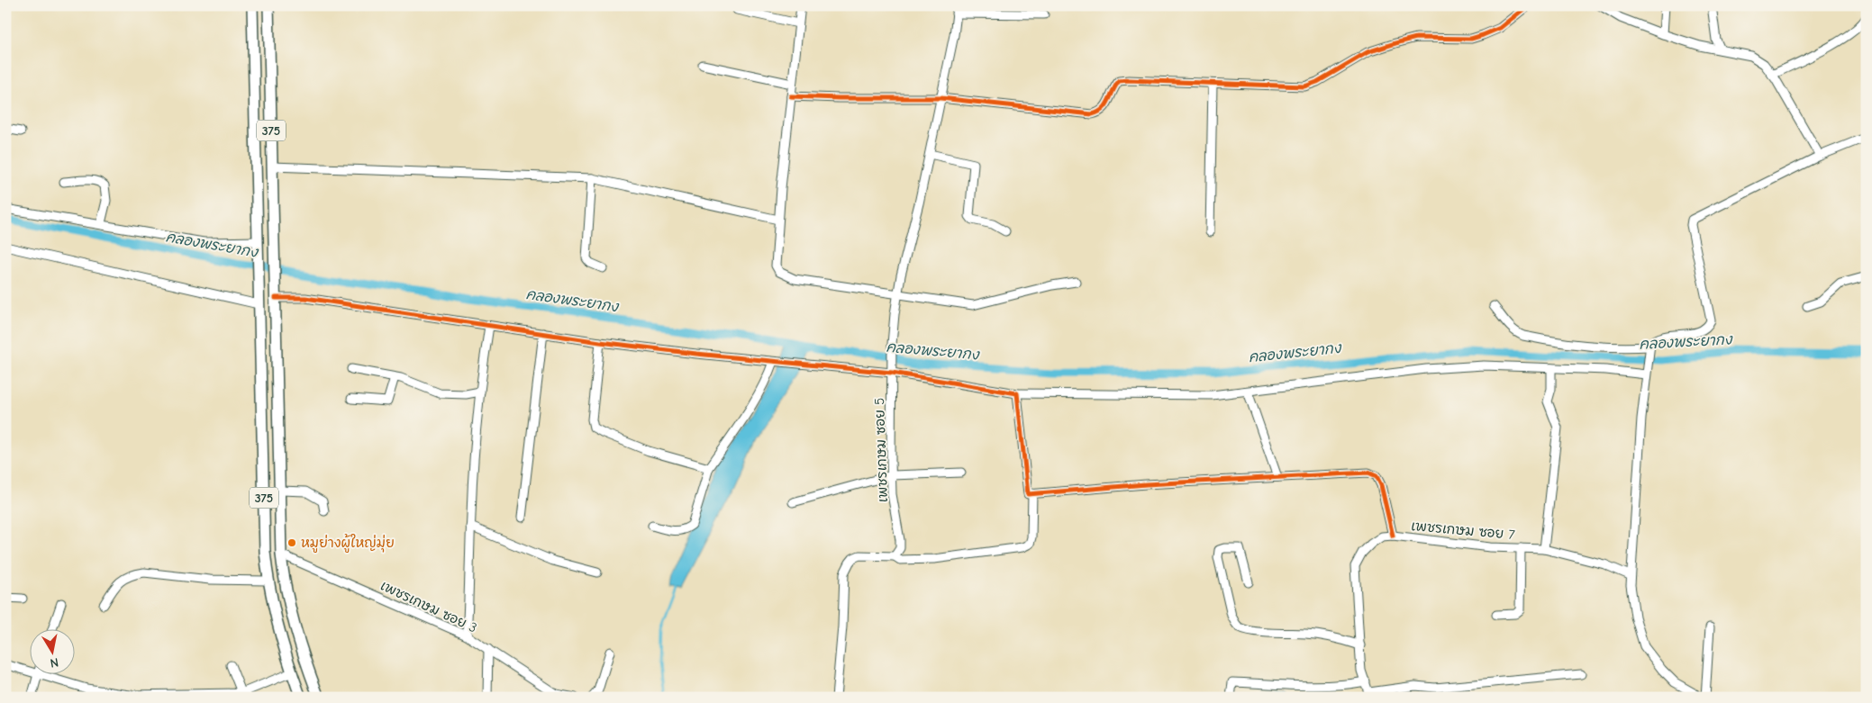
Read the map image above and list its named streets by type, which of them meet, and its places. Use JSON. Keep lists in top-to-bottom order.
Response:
{
  "streets": {
    "main road": ["375"],
    "street": ["เพชรเกษม ซอย 5", "เพชรเกษม ซอย 7", "เพชรเกษม ซอย 3"]
  },
  "crossings": [
    ["375", "เพชรเกษม ซอย 3"]
  ],
  "water": ["คลองพระยากง"],
  "places": ["หมูย่างผู้ใหญ่มุ่ย"],
  "north": "bottom"
}
